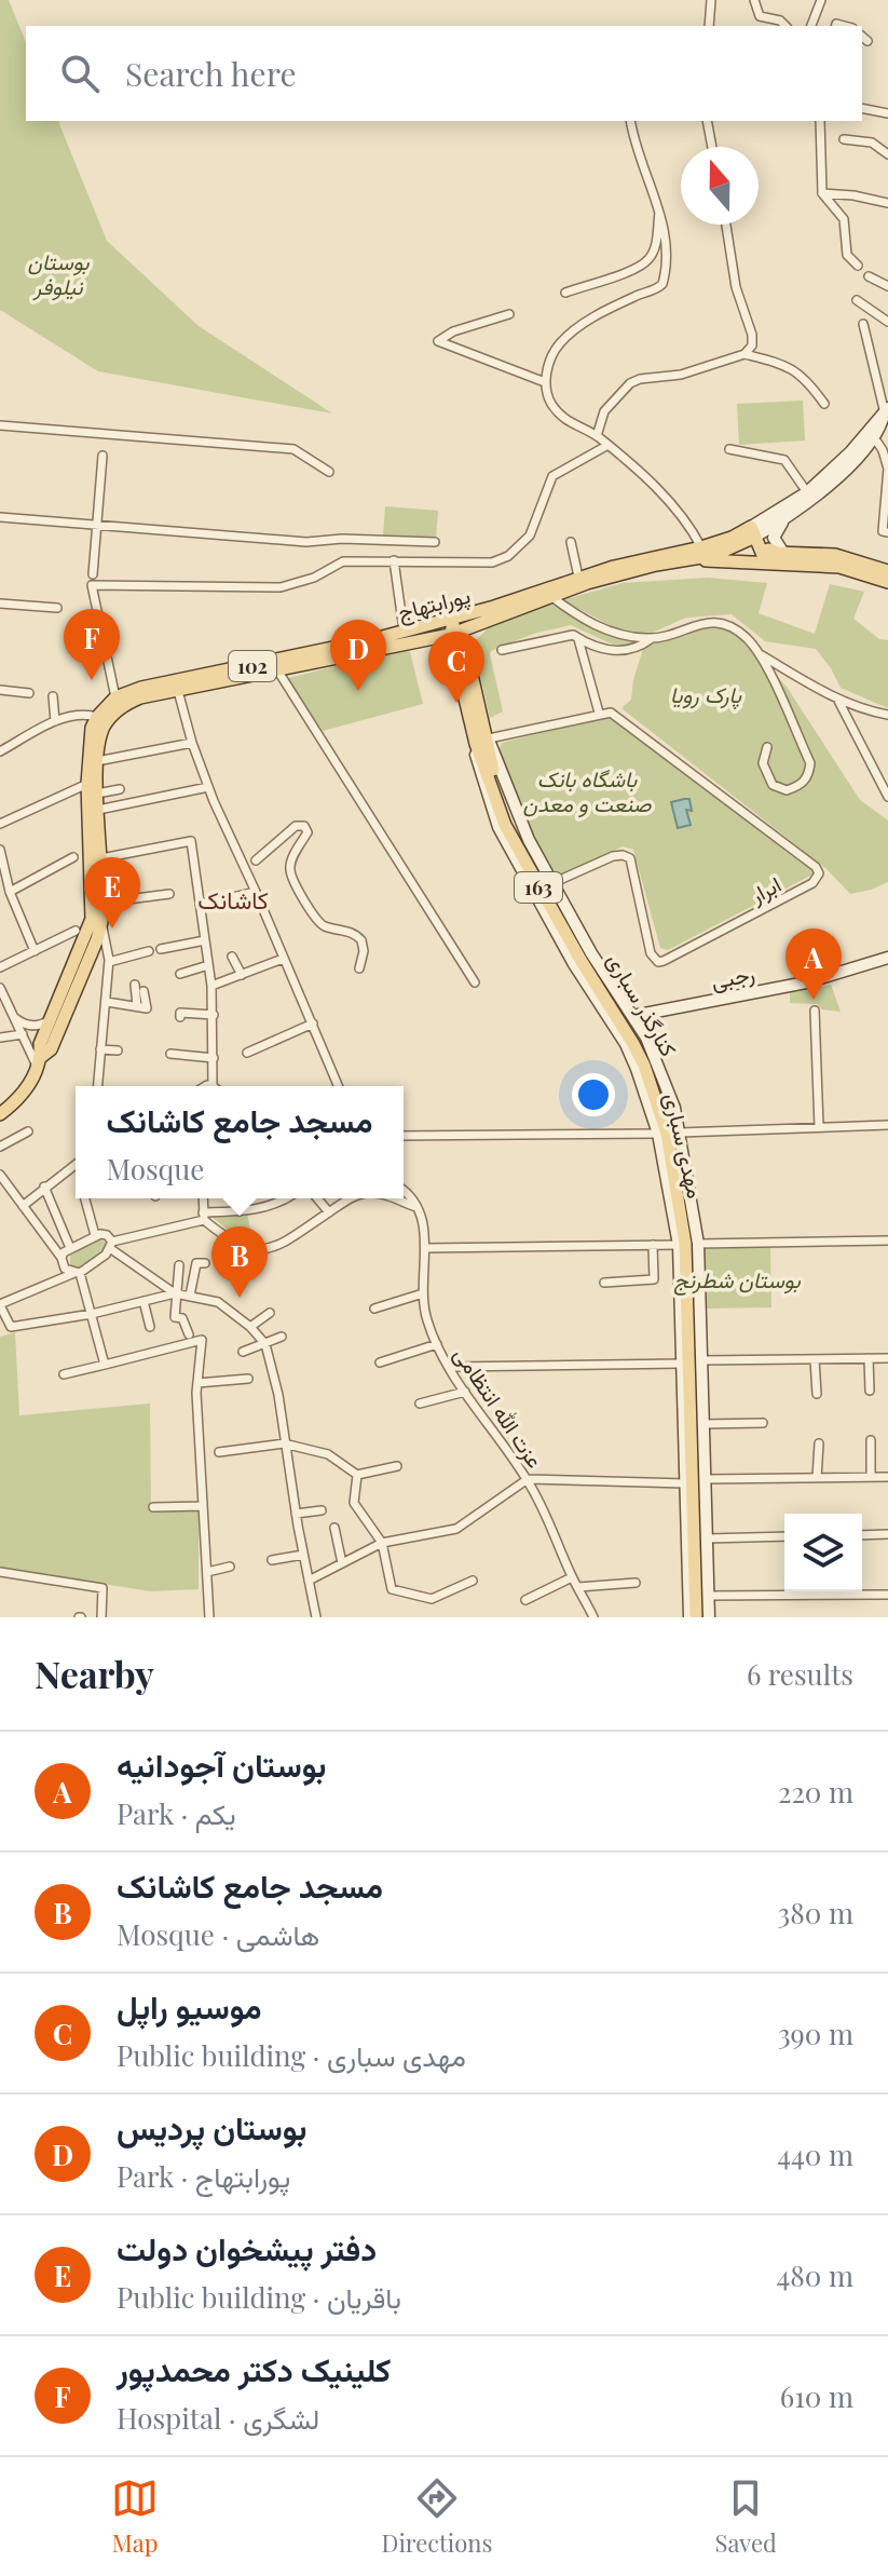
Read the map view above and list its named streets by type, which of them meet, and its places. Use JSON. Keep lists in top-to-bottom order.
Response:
{
  "streets": {
    "main road": [
      "پورابتهاج",
      "102",
      "163",
      "رجبی",
      "کنارگذر سباری",
      "مهدی سباری"
    ],
    "street": ["ابرار", "عزت الله انتظامی"]
  },
  "crossings": [
    ["پورابتهاج", "163"],
    ["163", "کنارگذر سباری"],
    ["163", "مهدی سباری"],
    ["ابرار", "کنارگذر سباری"],
    ["رجبی", "کنارگذر سباری"],
    ["کنارگذر سباری", "مهدی سباری"]
  ],
  "districts": ["کاشانک"],
  "parks": [
    "بوستان نیلوفر",
    "پارک رویا",
    "باشگاه بانک صنعت و معدن",
    "بوستان شطرنج"
  ],
  "north": "top",
  "page": {
    "search": "Search here",
    "pins": [
      "F",
      "D",
      "C",
      "E",
      "A",
      "B"
    ],
    "popup": ["مسجد جامع کاشانک", "Mosque"],
    "heading": ["Nearby", "6 results"],
    "list": [
      {
        "mark": "A",
        "name": "بوستان آجودانیه",
        "note": "Park · یکم",
        "value": "220 m"
      },
      {
        "mark": "B",
        "name": "مسجد جامع کاشانک",
        "note": "Mosque · هاشمی",
        "value": "380 m"
      },
      {
        "mark": "C",
        "name": "موسیو راپل",
        "note": "Public building · مهدی سباری",
        "value": "390 m"
      },
      {
        "mark": "D",
        "name": "بوستان پردیس",
        "note": "Park · پورابتهاج",
        "value": "440 m"
      },
      {
        "mark": "E",
        "name": "دفتر پیشخوان دولت",
        "note": "Public building · باقریان",
        "value": "480 m"
      },
      {
        "mark": "F",
        "name": "کلینیک دکتر محمدپور",
        "note": "Hospital · لشگری",
        "value": "610 m"
      }
    ],
    "nav": ["Map", "Directions", "Saved"]
  }
}
